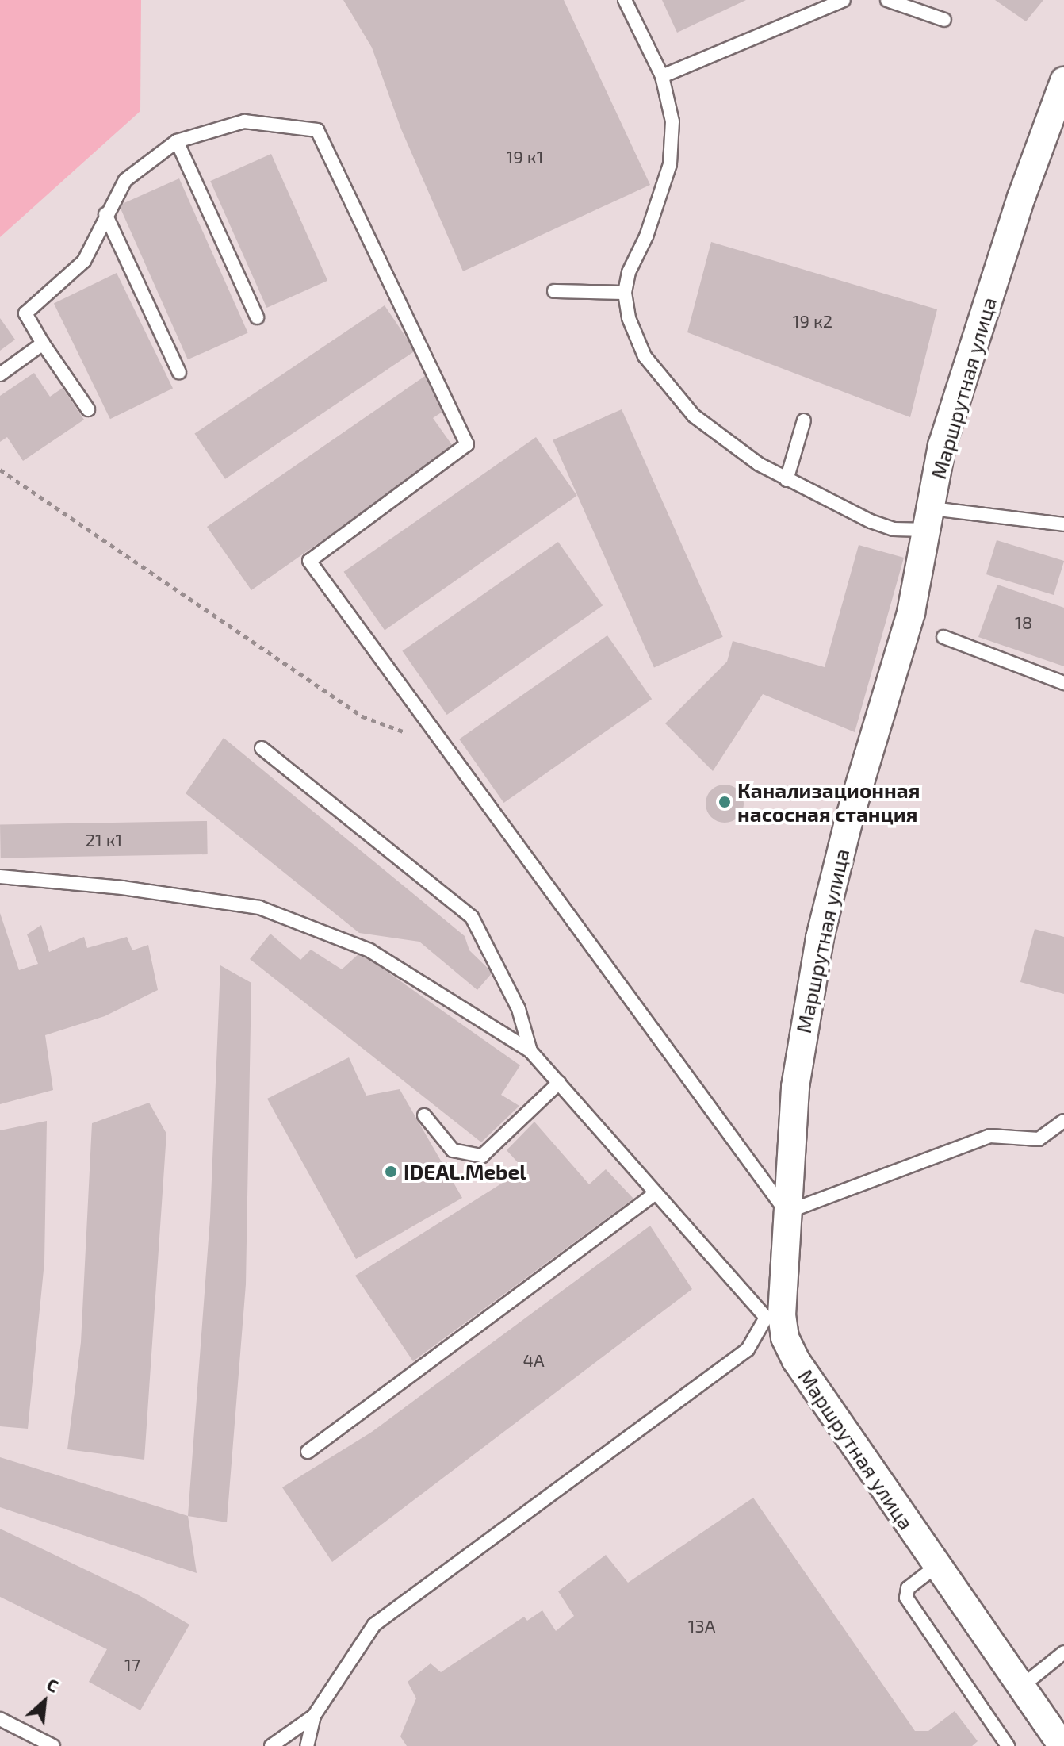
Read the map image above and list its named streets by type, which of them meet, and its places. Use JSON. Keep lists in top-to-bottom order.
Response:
{
  "streets": {
    "street": ["Маршрутная улица"]
  },
  "places": ["Канализационная насосная станция", "IDEAL.Mebel"],
  "house_numbers": [
    "19 к1",
    "19 к2",
    "18",
    "21 к1",
    "4А",
    "13А",
    "17"
  ],
  "north": "top right"
}
